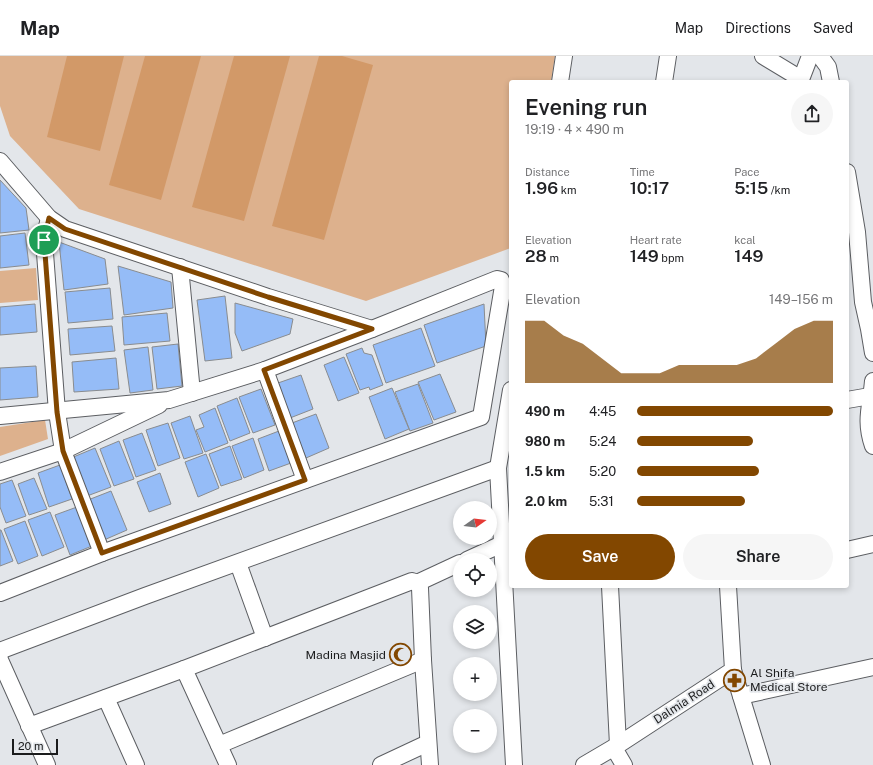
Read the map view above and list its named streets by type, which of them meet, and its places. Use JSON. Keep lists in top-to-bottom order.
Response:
{
  "streets": {
    "street": ["Dalmia Road"]
  },
  "places": {
    "mosque": ["Madina Masjid"],
    "pharmacy": ["Al Shifa Medical Store"]
  },
  "scale_bar": "20 m",
  "north": "right",
  "page": {
    "header": "Map",
    "nav": ["Map", "Directions", "Saved"],
    "heading": ["Evening run", "19:19 · 4 × 490 m"],
    "stats": [
      ["Distance", "1.96 km"],
      ["Time", "10:17"],
      ["Pace", "5:15 /km"],
      ["Elevation", "28 m"],
      ["Heart rate", "149 bpm"],
      ["kcal", "149"]
    ],
    "chart": ["Elevation", "149–156 m"],
    "list": [
      {
        "name": "490 m",
        "note": "4:45"
      },
      {
        "name": "980 m",
        "note": "5:24"
      },
      {
        "name": "1.5 km",
        "note": "5:20"
      },
      {
        "name": "2.0 km",
        "note": "5:31"
      }
    ],
    "map_buttons": ["+", "−"],
    "buttons": ["Save", "Share"],
    "scale": "20 m"
  }
}
